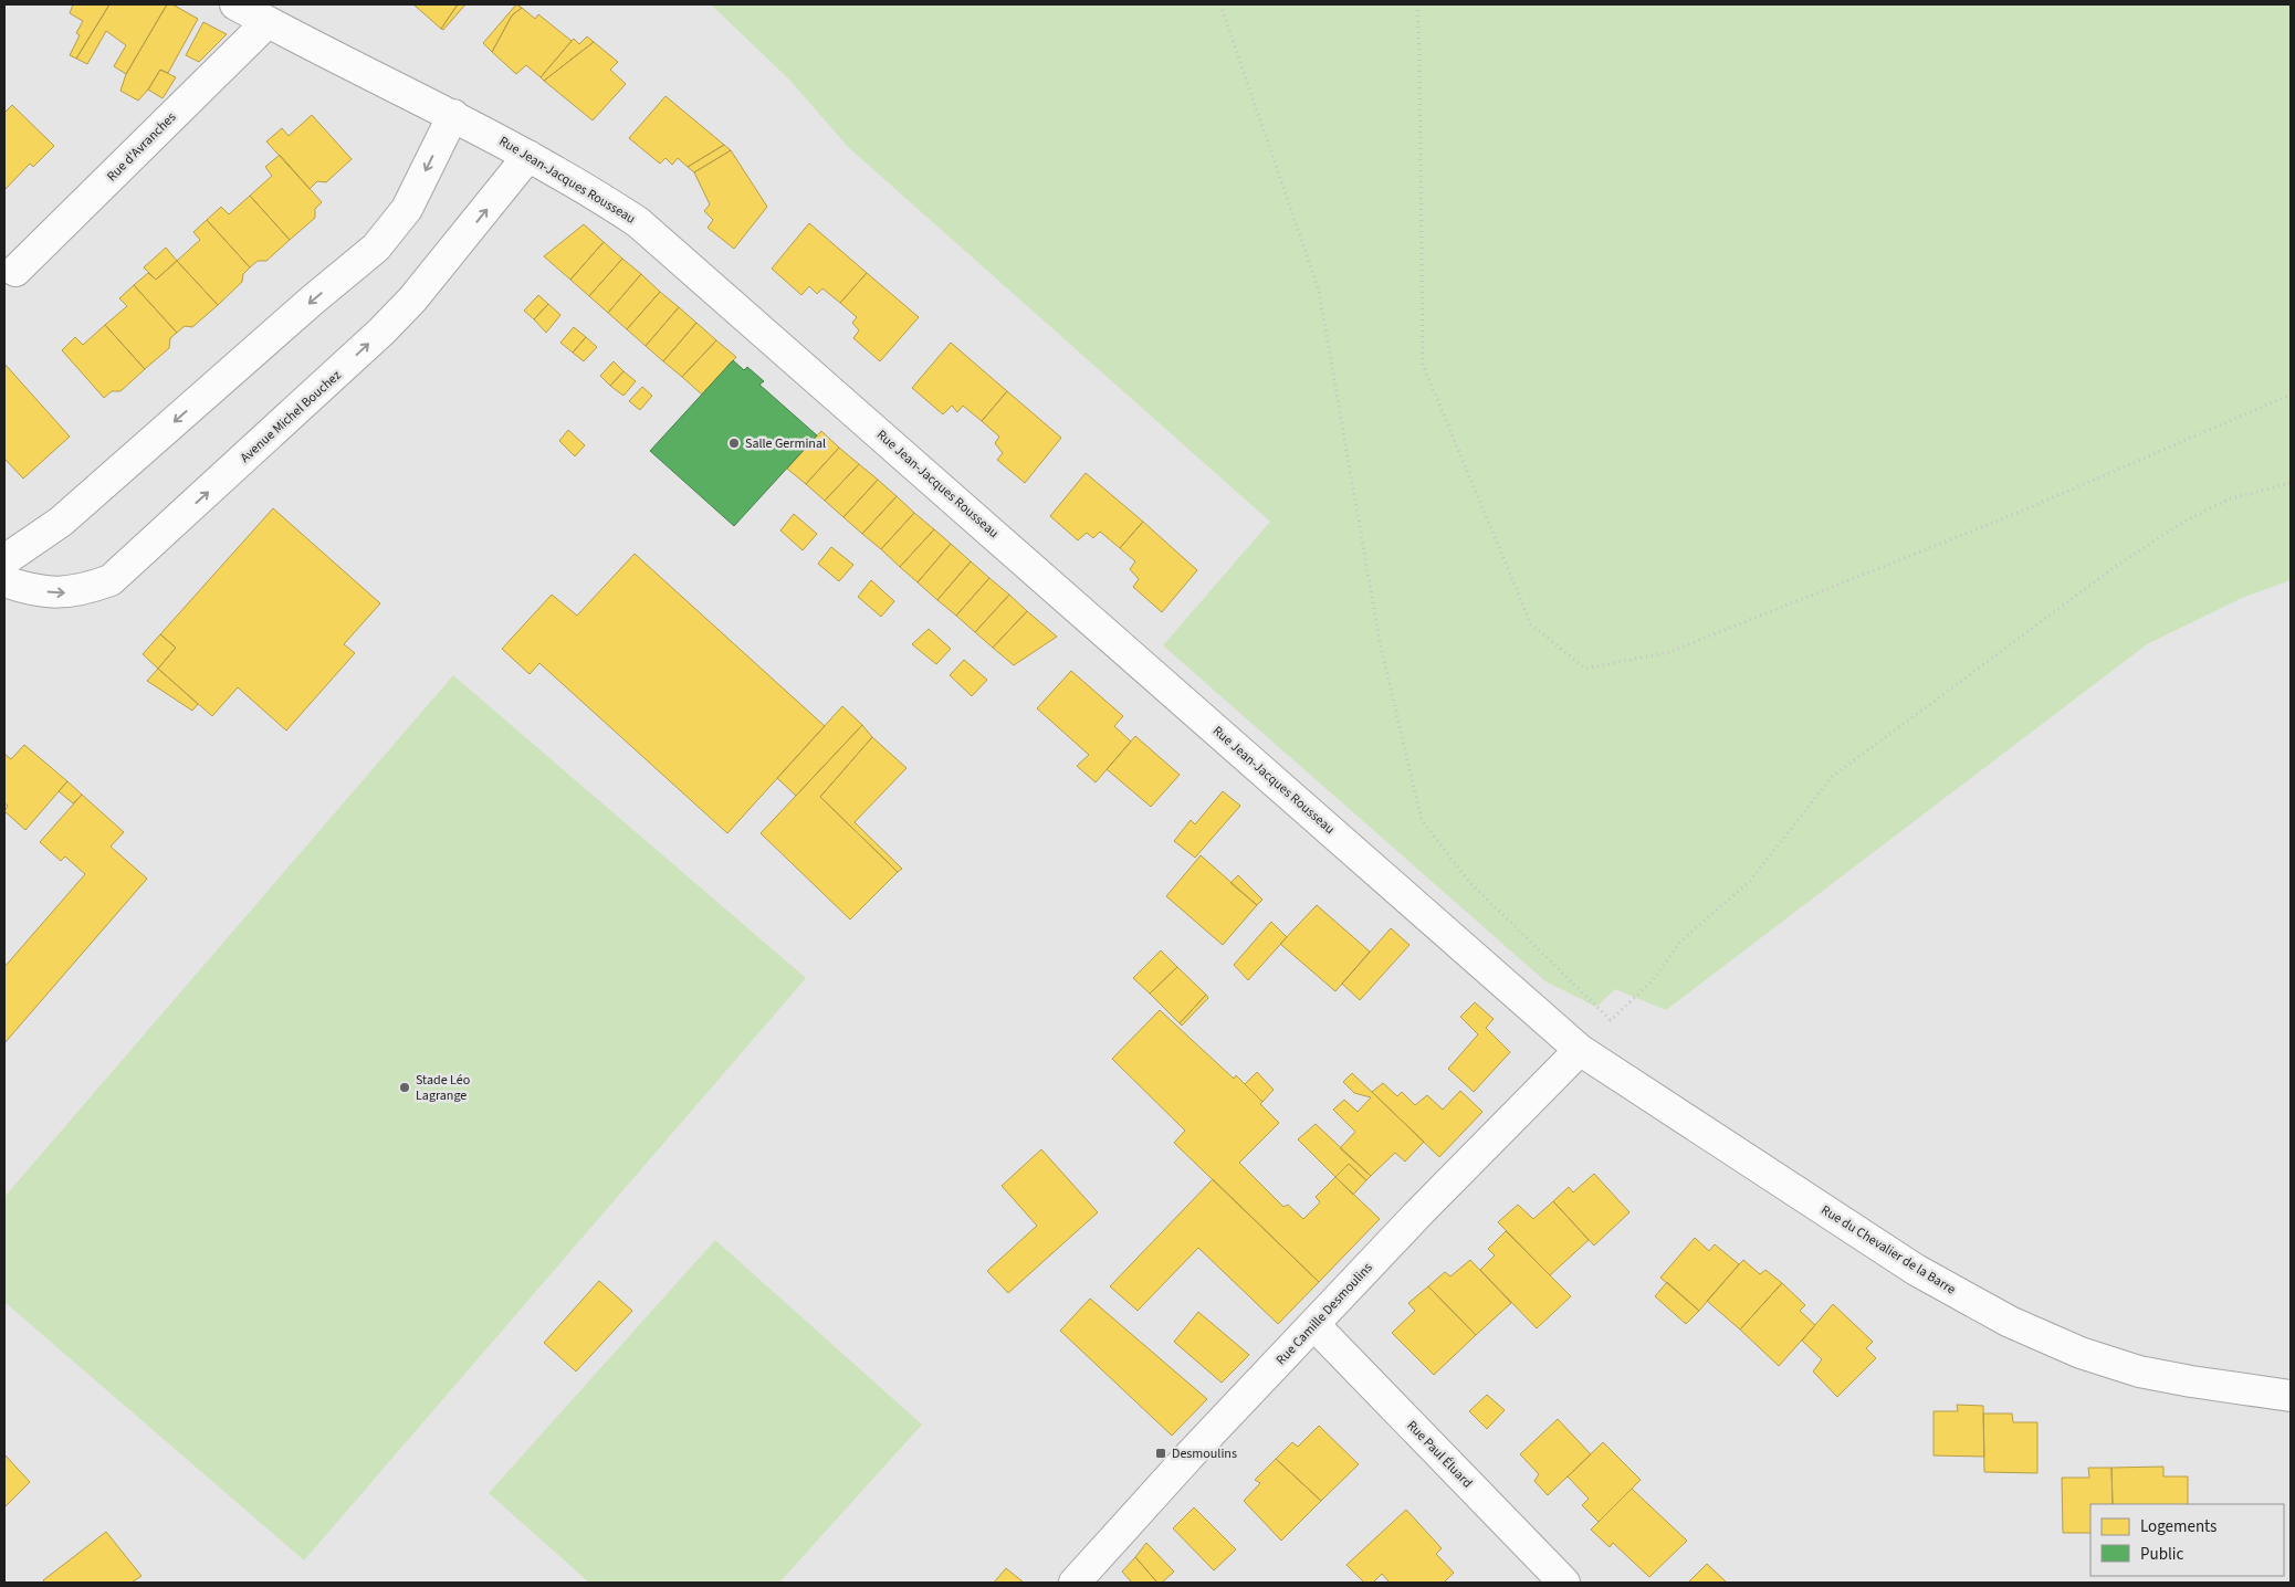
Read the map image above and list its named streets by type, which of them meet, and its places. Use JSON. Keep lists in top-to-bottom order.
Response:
{
  "streets": {
    "street": [
      "Rue d'Avranches",
      "Rue Jean-Jacques Rousseau",
      "Avenue Michel Bouchez",
      "Rue du Chevalier de la Barre",
      "Rue Camille Desmoulins",
      "Rue Paul Éluard"
    ]
  },
  "crossings": [
    ["Rue d'Avranches", "Rue Jean-Jacques Rousseau"],
    ["Rue Jean-Jacques Rousseau", "Avenue Michel Bouchez"],
    ["Rue Jean-Jacques Rousseau", "Rue du Chevalier de la Barre"],
    ["Rue Jean-Jacques Rousseau", "Rue Camille Desmoulins"],
    ["Rue du Chevalier de la Barre", "Rue Camille Desmoulins"],
    ["Rue Camille Desmoulins", "Rue Paul Éluard"]
  ],
  "places": {
    "other": ["Salle Germinal", "Stade Léo Lagrange"],
    "transit": ["Desmoulins"]
  },
  "legend": ["Logements", "Public"]
}
